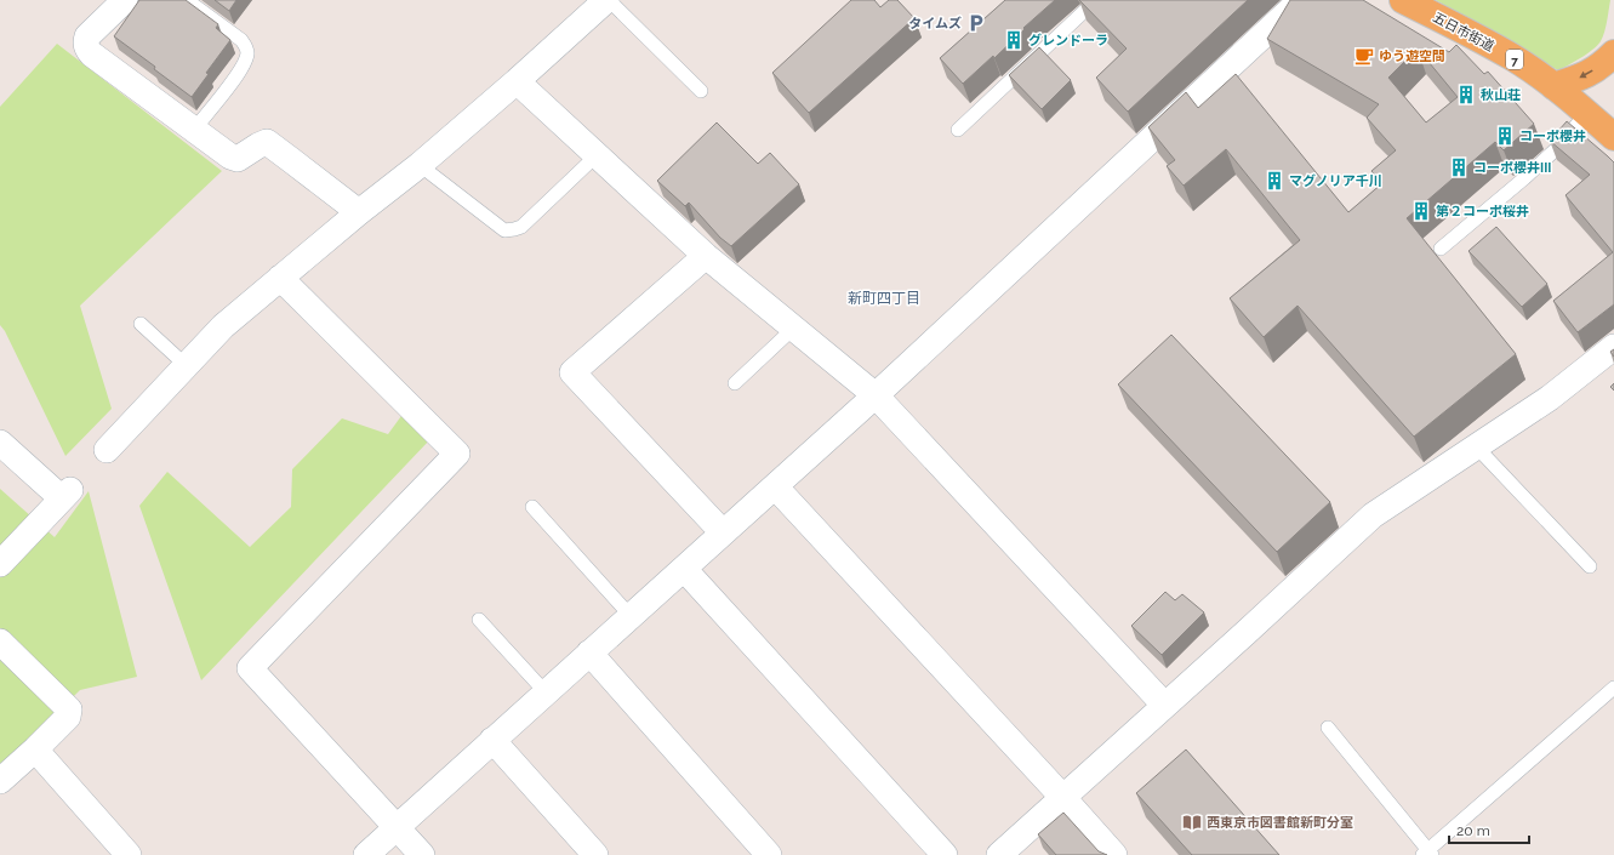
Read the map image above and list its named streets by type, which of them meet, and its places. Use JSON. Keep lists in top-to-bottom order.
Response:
{
  "streets": {
    "main road": ["五日市街道", "7"]
  },
  "districts": ["新町四丁目"],
  "places": {
    "parking": ["タイムズ"],
    "building": [
      "グレンドーラ",
      "秋山荘",
      "コーポ櫻井",
      "コーポ櫻井III",
      "マグノリア千川",
      "第２コーポ桜井"
    ],
    "cafe": ["ゆう遊空間"],
    "library": ["西東京市図書館新町分室"]
  },
  "scale_bar": "20 m"
}
